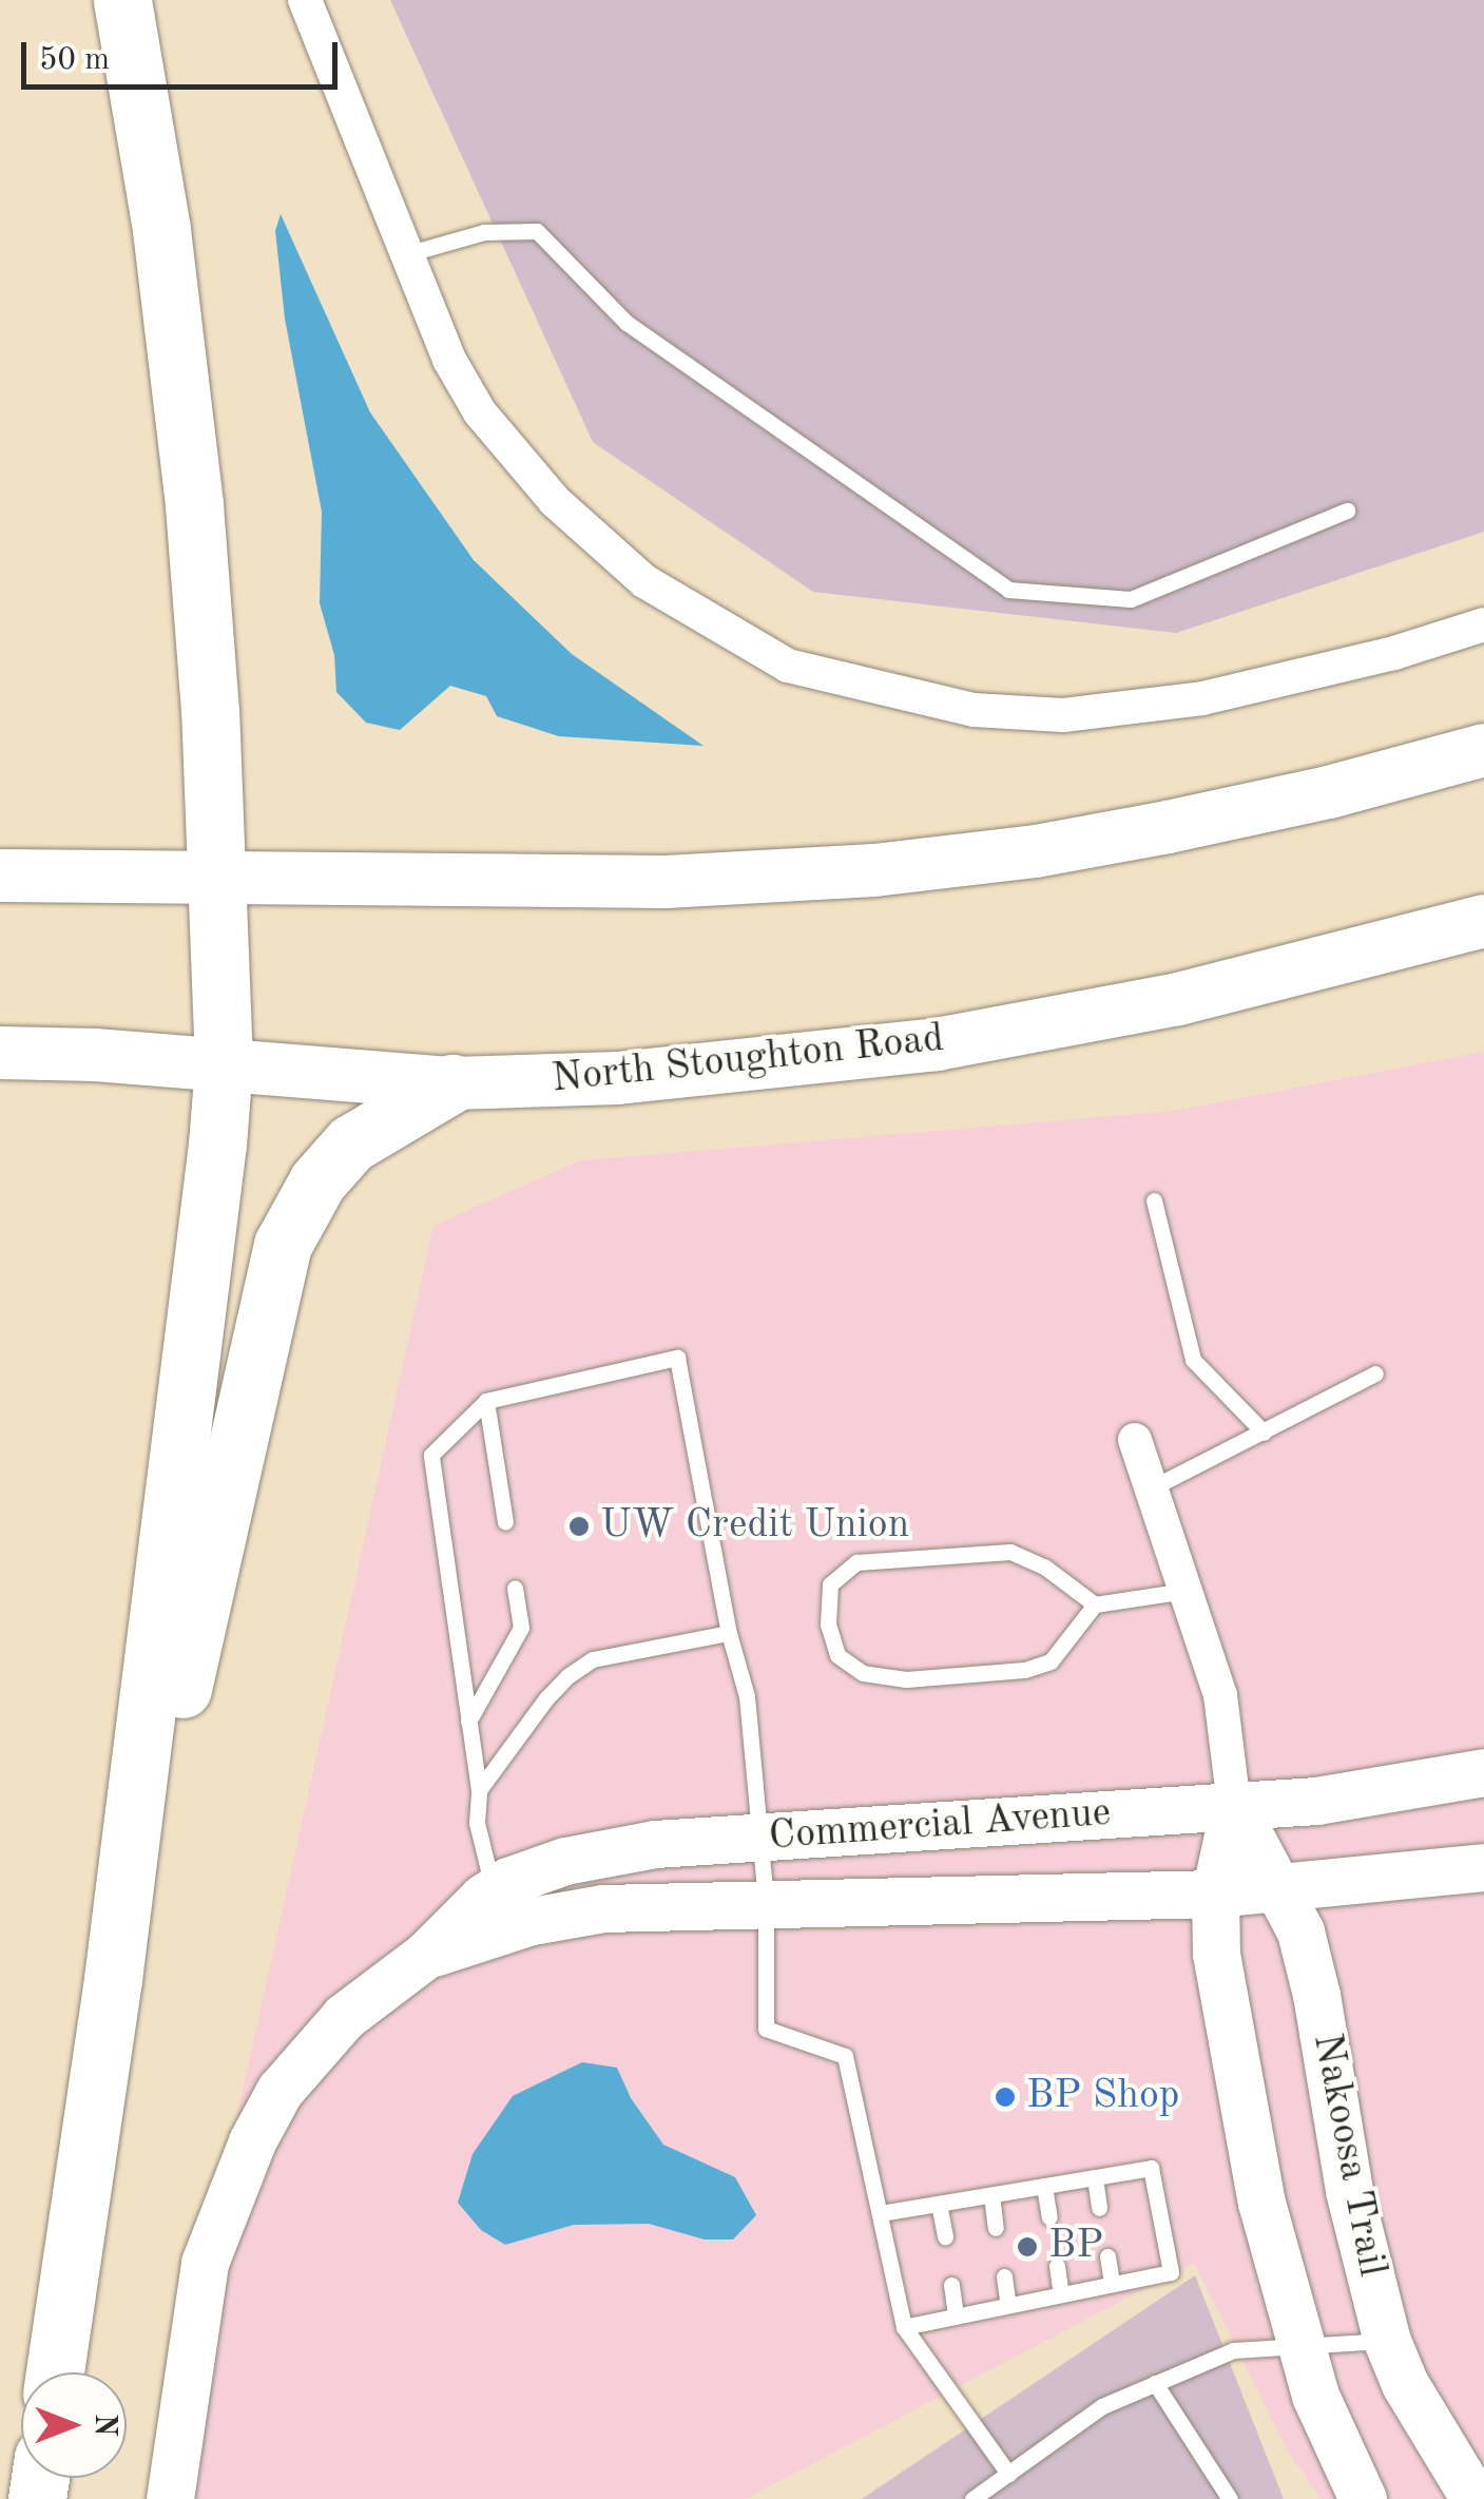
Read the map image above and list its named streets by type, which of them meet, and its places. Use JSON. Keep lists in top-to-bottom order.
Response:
{
  "streets": {
    "main road": ["North Stoughton Road"],
    "street": ["Commercial Avenue", "Nakoosa Trail"]
  },
  "crossings": [
    ["Commercial Avenue", "Nakoosa Trail"]
  ],
  "places": ["UW Credit Union", "BP Shop", "BP"],
  "scale_bar": "50 m",
  "north": "right"
}
